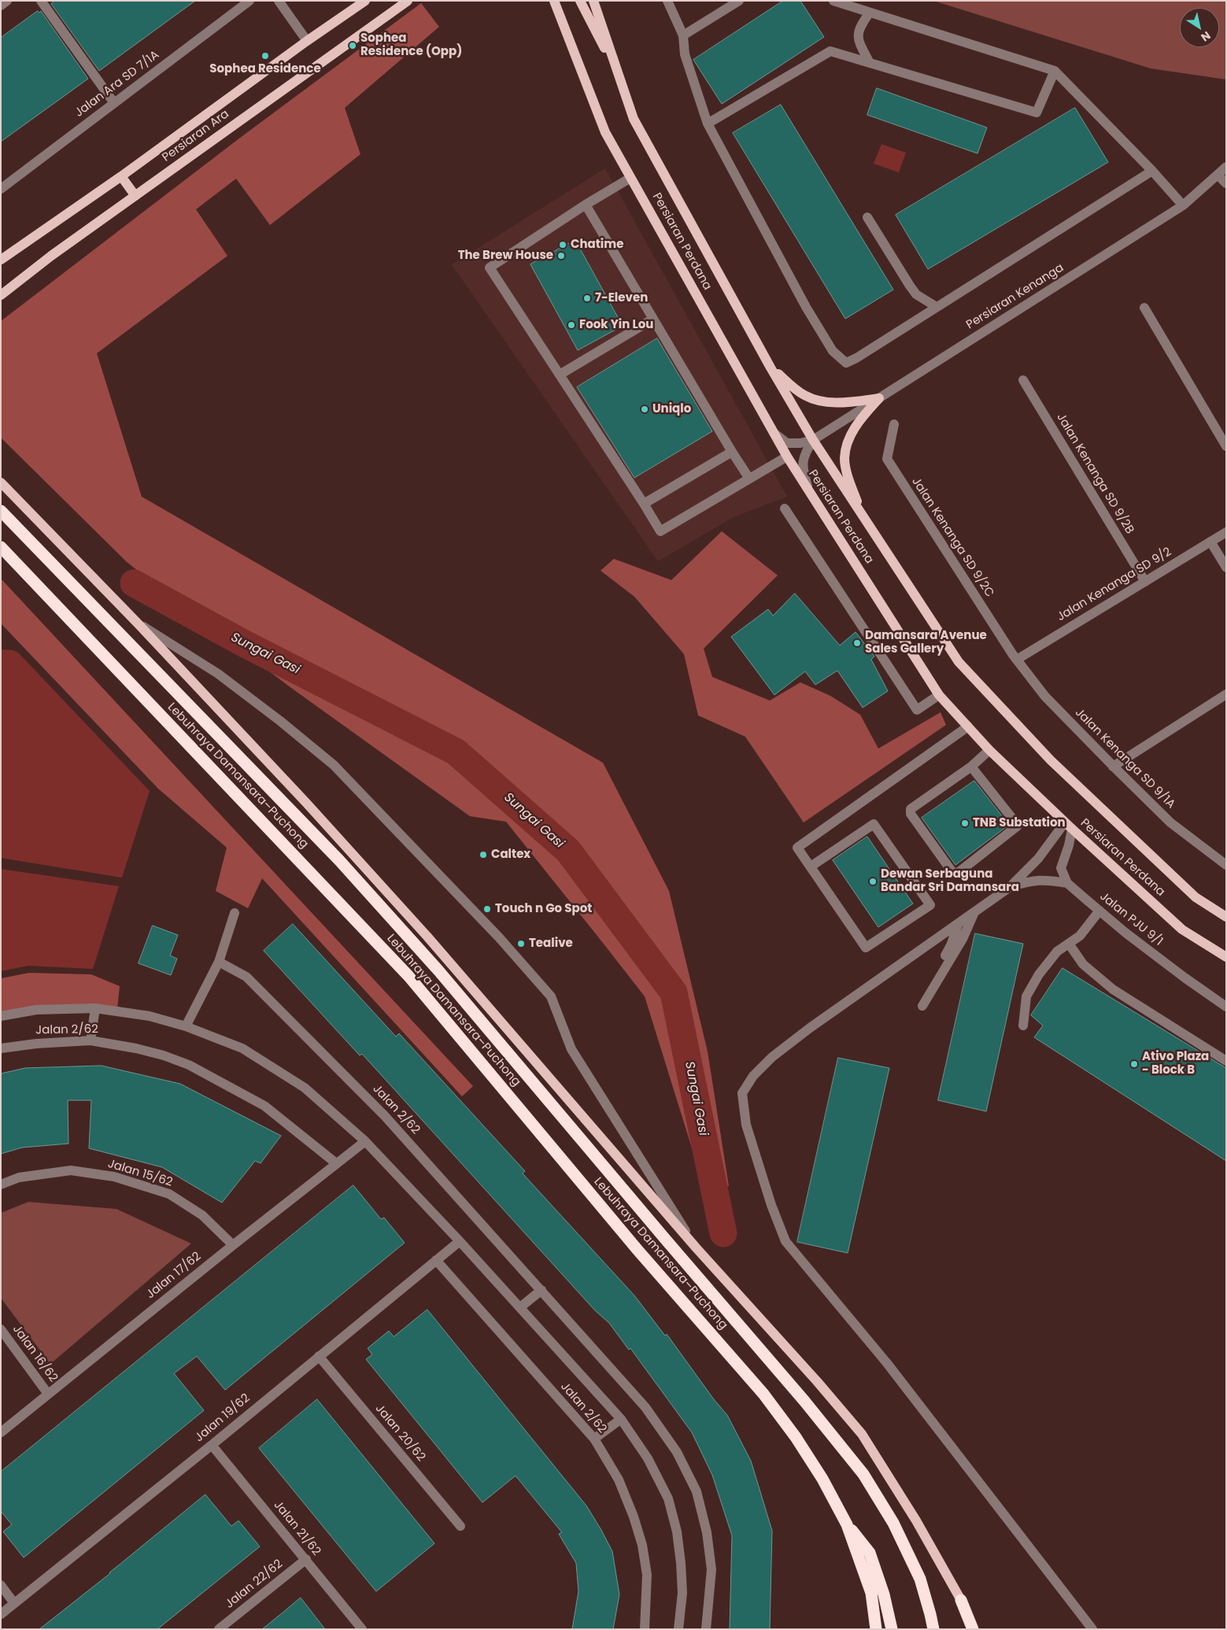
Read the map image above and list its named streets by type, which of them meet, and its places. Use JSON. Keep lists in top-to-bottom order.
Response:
{
  "streets": {
    "highway": ["Lebuhraya Damansara–Puchong"],
    "main road": ["Persiaran Ara", "Persiaran Perdana"],
    "street": [
      "Jalan Ara SD 7/1A",
      "Persiaran Kenanga",
      "Jalan Kenanga SD 9/2B",
      "Jalan Kenanga SD 9/2C",
      "Jalan Kenanga SD 9/2",
      "Jalan Kenanga SD 9/1A",
      "Jalan PJU 9/1",
      "Jalan 2/62",
      "Jalan 15/62",
      "Jalan 17/62",
      "Jalan 16/62",
      "Jalan 19/62",
      "Jalan 20/62",
      "Jalan 21/62",
      "Jalan 22/62"
    ]
  },
  "crossings": [
    ["Persiaran Perdana", "Persiaran Kenanga"],
    ["Jalan Kenanga SD 9/2B", "Jalan Kenanga SD 9/2"],
    ["Jalan Kenanga SD 9/2C", "Jalan Kenanga SD 9/2"],
    ["Jalan Kenanga SD 9/2C", "Jalan Kenanga SD 9/1A"],
    ["Jalan Kenanga SD 9/2", "Jalan Kenanga SD 9/1A"],
    ["Jalan 2/62", "Jalan 17/62"],
    ["Jalan 2/62", "Jalan 19/62"],
    ["Jalan 15/62", "Jalan 17/62"],
    ["Jalan 17/62", "Jalan 16/62"],
    ["Jalan 19/62", "Jalan 20/62"],
    ["Jalan 19/62", "Jalan 21/62"],
    ["Jalan 21/62", "Jalan 22/62"]
  ],
  "water": ["Sungai Gasi"],
  "places": [
    "Sophea Residence (Opp)",
    "Sophea Residence",
    "Chatime",
    "The Brew House",
    "7-Eleven",
    "Fook Yin Lou",
    "Uniqlo",
    "Damansara Avenue Sales Gallery",
    "TNB Substation",
    "Caltex",
    "Dewan Serbaguna Bandar Sri Damansara",
    "Touch n Go Spot",
    "Tealive",
    "Ativo Plaza - Block B"
  ],
  "north": "bottom right"
}
